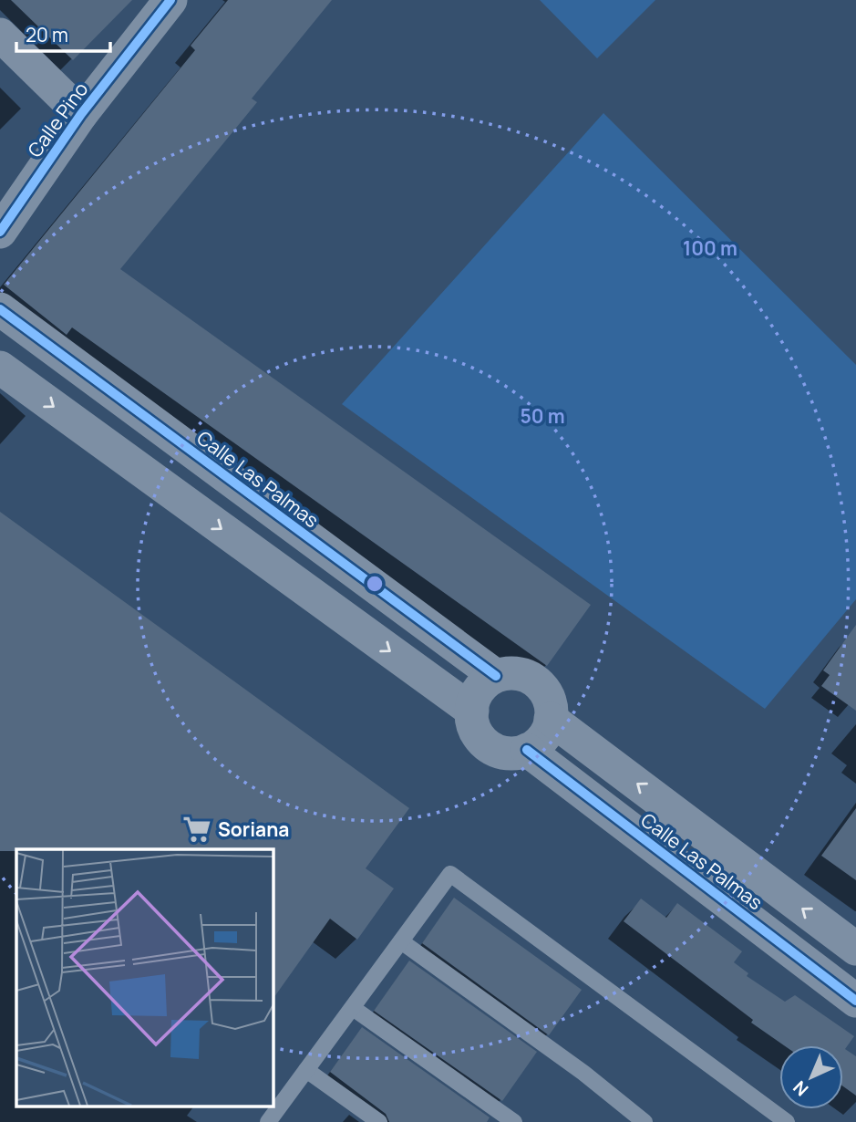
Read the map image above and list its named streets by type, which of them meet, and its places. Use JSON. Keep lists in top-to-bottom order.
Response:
{
  "streets": {
    "street": ["Calle Pino", "Calle Las Palmas"]
  },
  "places": {
    "supermarket": ["Soriana"]
  },
  "scale_bar": "20 m",
  "north": "bottom left",
  "rings": ["100 m", "50 m"]
}
